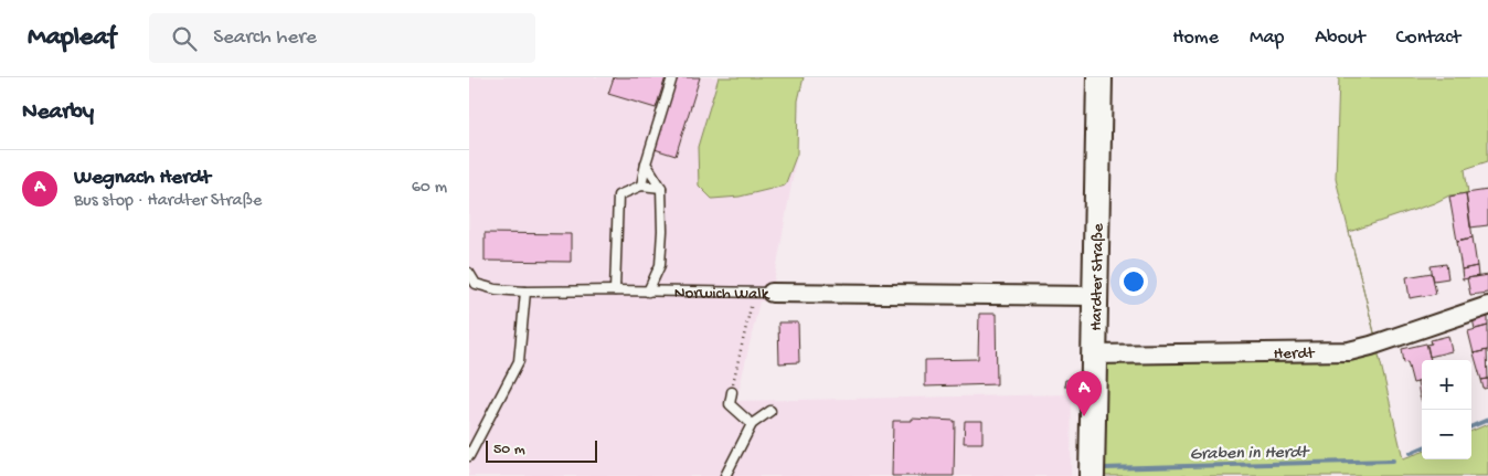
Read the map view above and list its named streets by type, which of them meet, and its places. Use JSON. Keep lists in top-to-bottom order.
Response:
{
  "streets": {
    "main road": ["Hardter Straße"],
    "street": ["Norwich Walk", "Herdt"]
  },
  "crossings": [
    ["Hardter Straße", "Norwich Walk"],
    ["Hardter Straße", "Herdt"]
  ],
  "water": ["Graben in Herdt"],
  "scale_bar": "50 m",
  "page": {
    "header": "Mapleaf",
    "search": "Search here",
    "nav": [
      "Home",
      "Map",
      "About",
      "Contact"
    ],
    "heading": "Nearby",
    "list": [
      {
        "mark": "A",
        "name": "Wegnach Herdt",
        "note": "Bus stop · Hardter Straße",
        "value": "60 m"
      }
    ],
    "map_buttons": ["+", "−"],
    "pins": "A",
    "scale": "50 m"
  }
}
